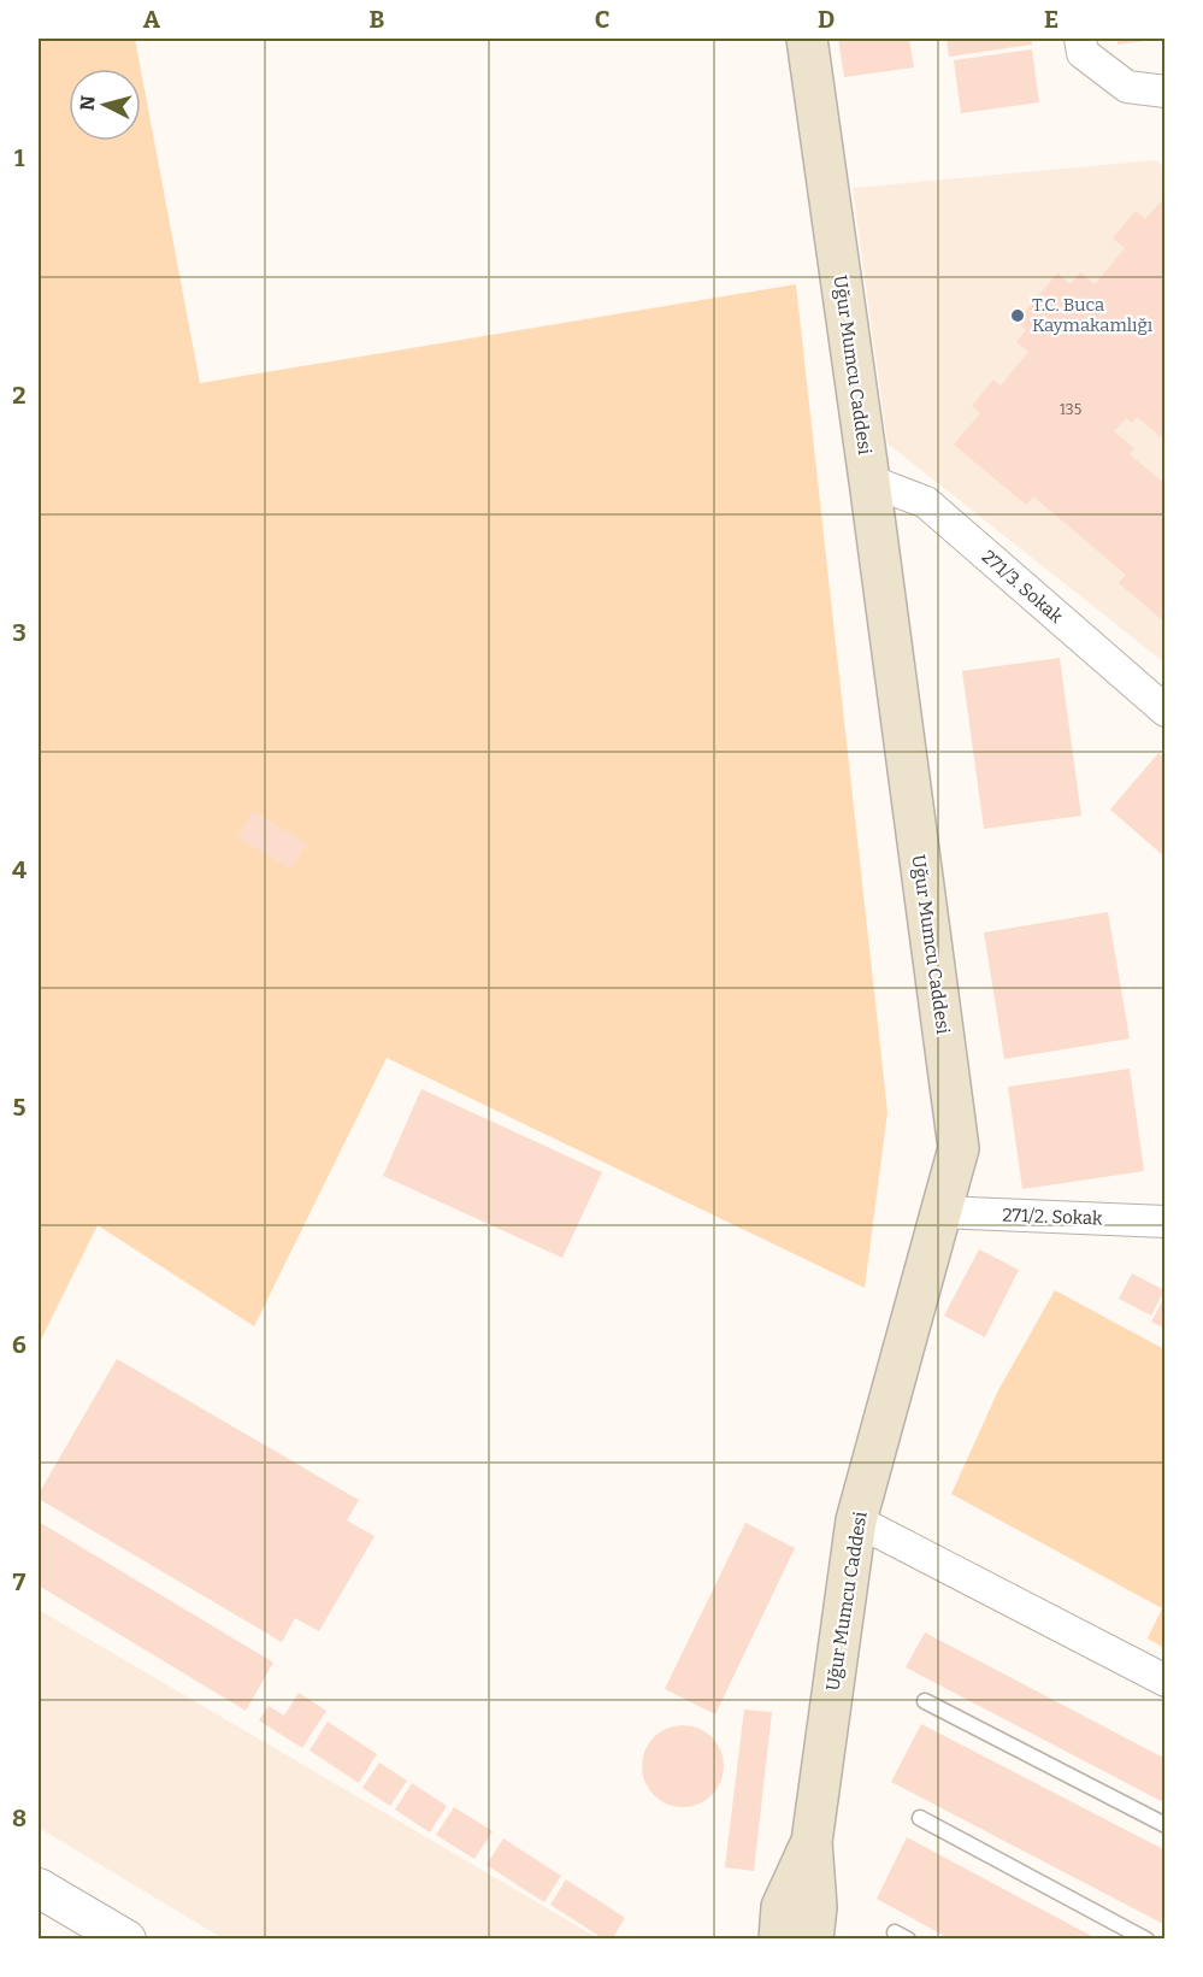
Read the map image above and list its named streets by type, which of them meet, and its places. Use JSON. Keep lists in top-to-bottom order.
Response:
{
  "streets": {
    "main road": ["Uğur Mumcu Caddesi"],
    "street": ["271/3. Sokak", "271/2. Sokak"]
  },
  "crossings": [
    ["Uğur Mumcu Caddesi", "271/3. Sokak"],
    ["Uğur Mumcu Caddesi", "271/2. Sokak"]
  ],
  "places": ["T.C. Buca Kaymakamlığı"],
  "house_numbers": ["135"],
  "north": "left",
  "grid": {
    "columns": [
      "A",
      "B",
      "C",
      "D",
      "E"
    ],
    "rows": [
      "1",
      "2",
      "3",
      "4",
      "5",
      "6",
      "7",
      "8"
    ]
  }
}
